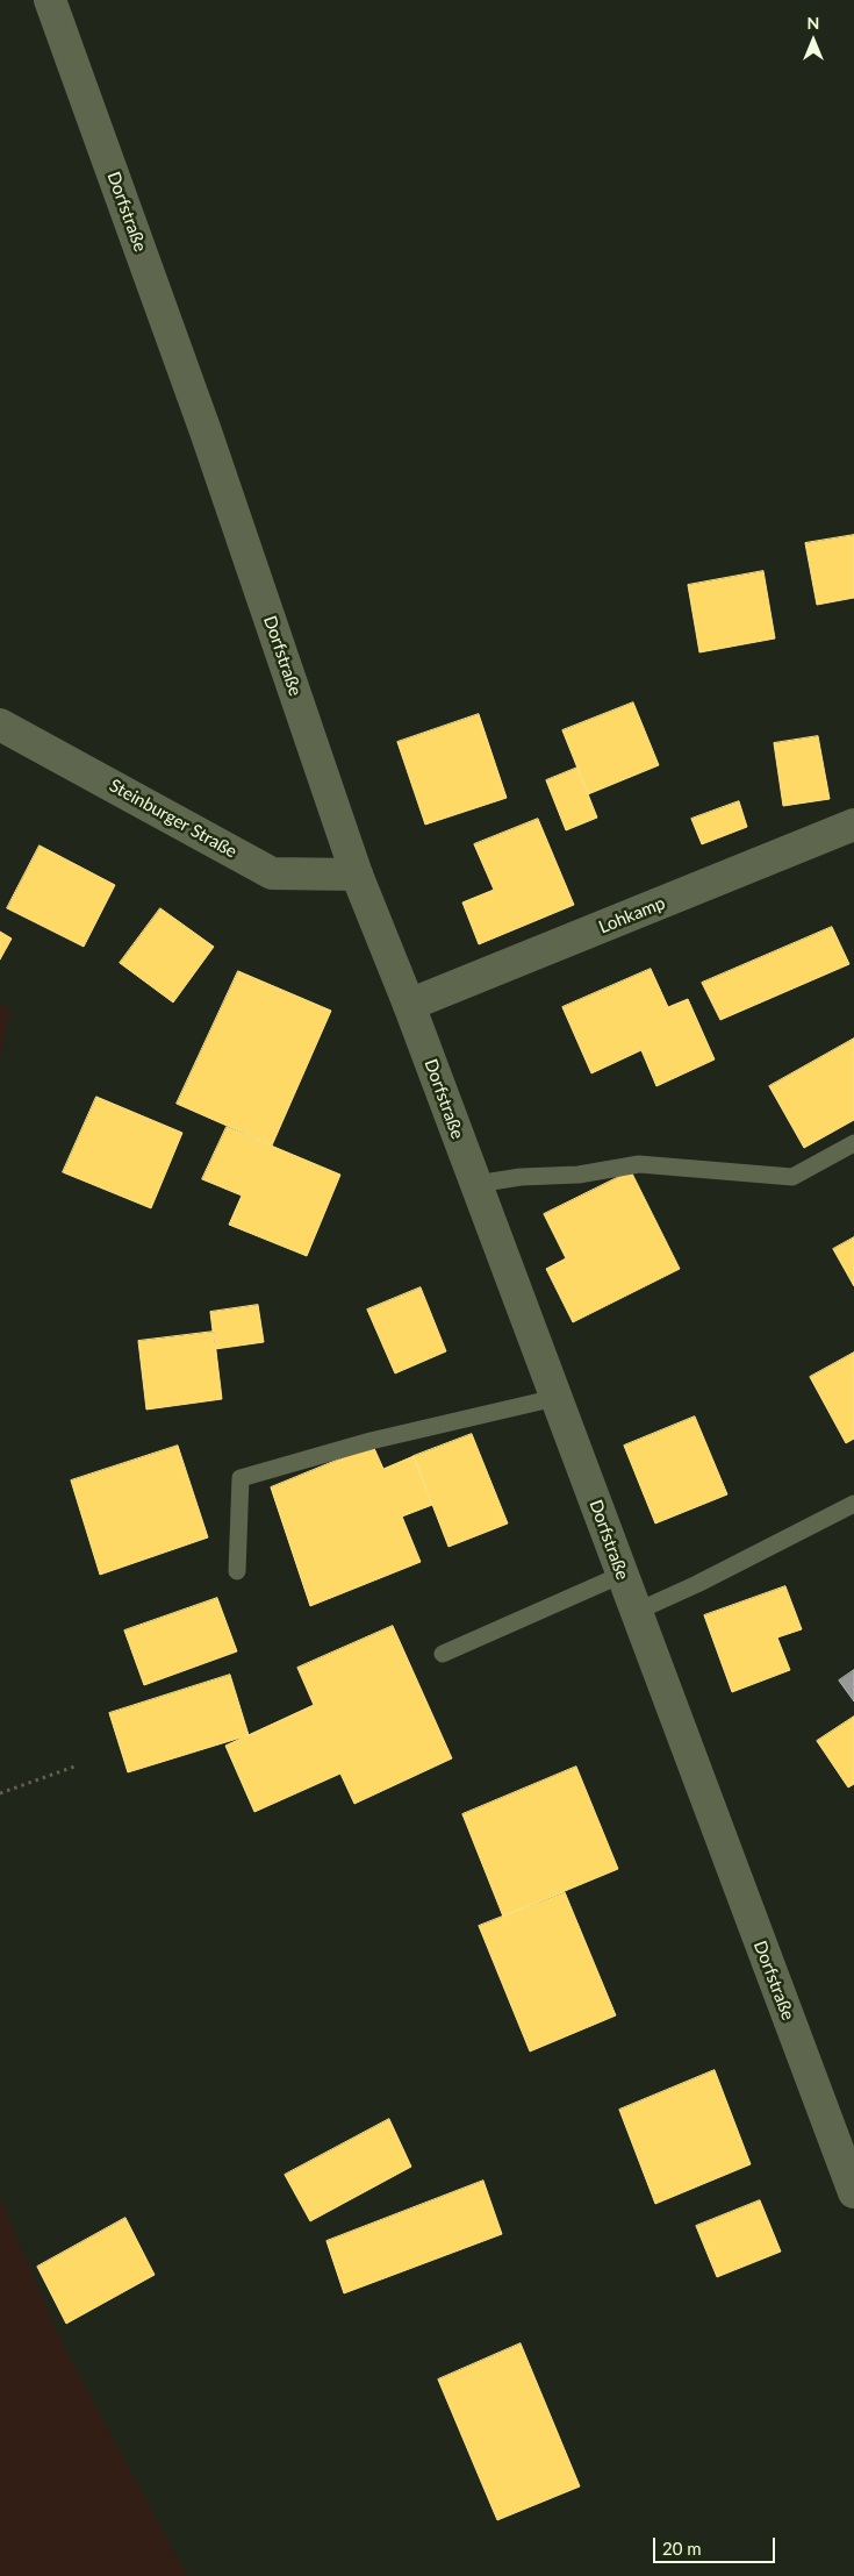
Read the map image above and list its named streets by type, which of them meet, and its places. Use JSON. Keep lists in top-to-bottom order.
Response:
{
  "streets": {
    "street": ["Dorfstraße", "Steinburger Straße", "Lohkamp"]
  },
  "crossings": [
    ["Dorfstraße", "Steinburger Straße"],
    ["Dorfstraße", "Lohkamp"]
  ],
  "scale_bar": "20 m",
  "north": "top"
}
